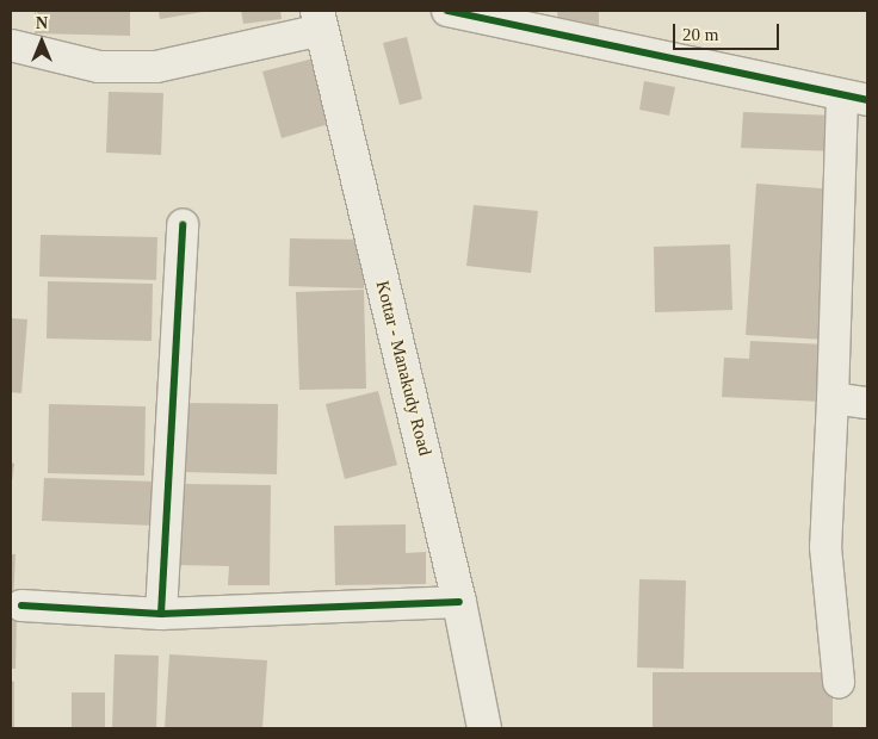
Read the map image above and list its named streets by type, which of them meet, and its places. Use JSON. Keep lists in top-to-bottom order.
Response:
{
  "streets": {
    "main road": ["Kottar - Manakudy Road"]
  },
  "scale_bar": "20 m",
  "north": "top"
}
